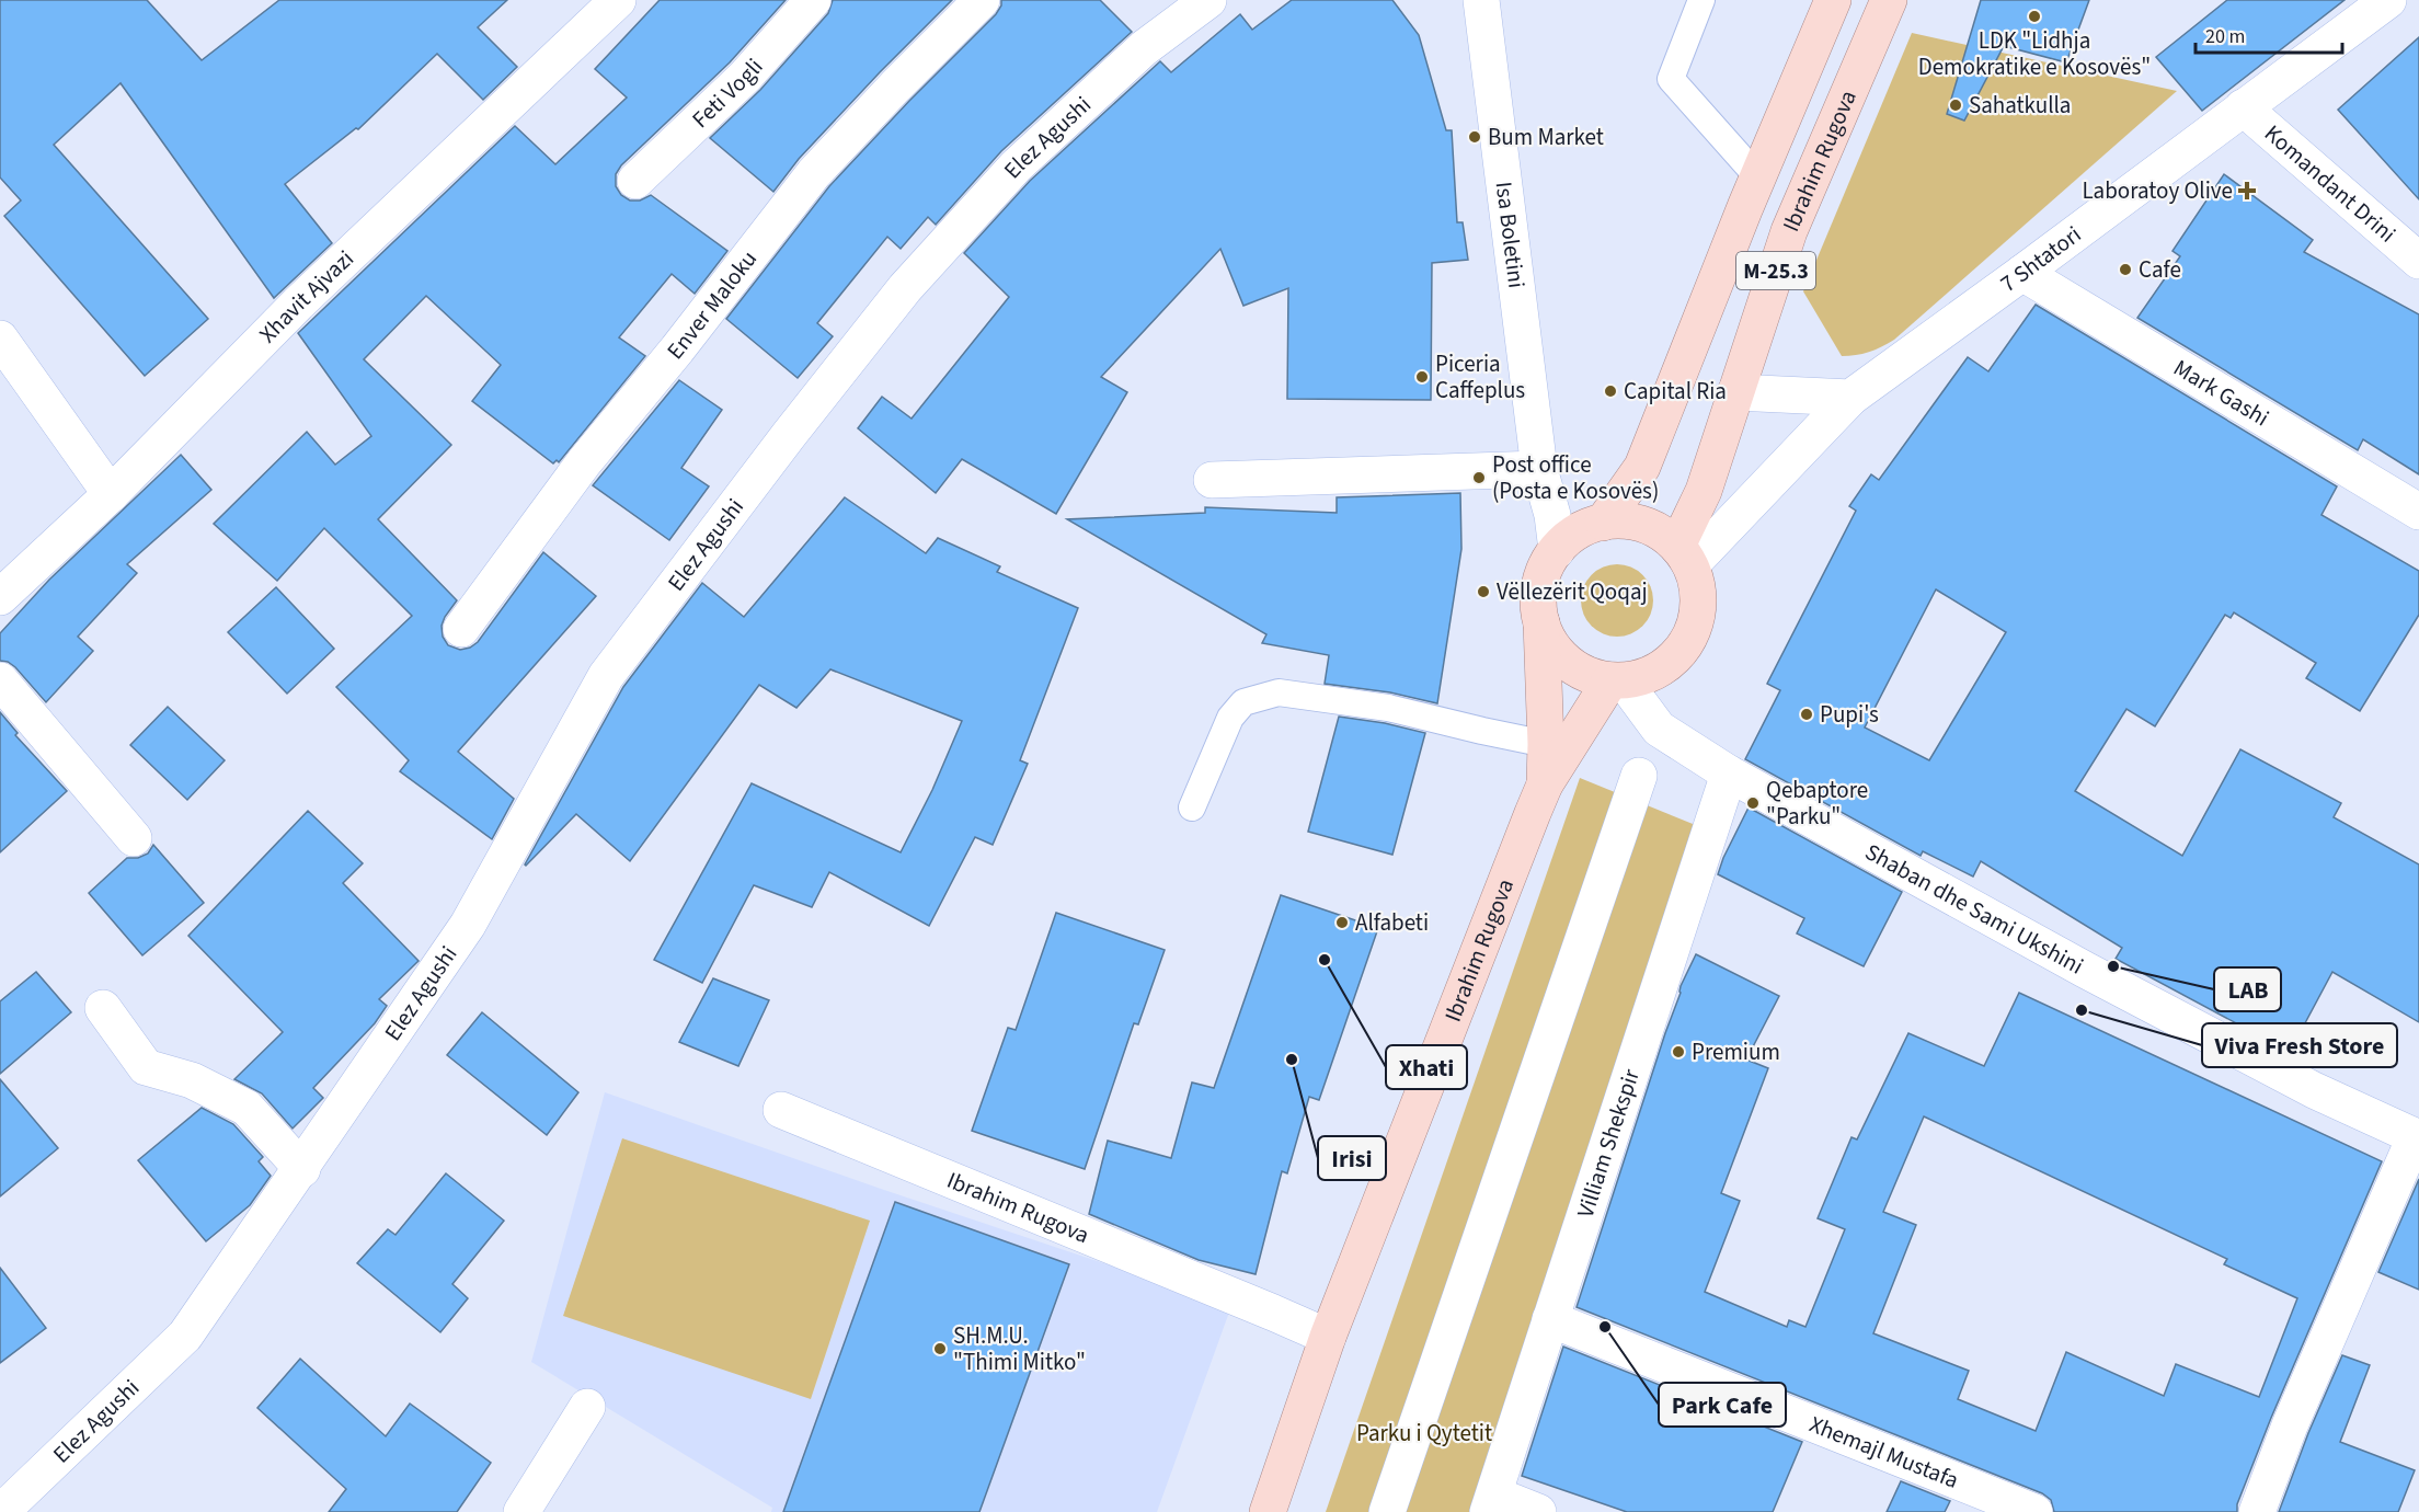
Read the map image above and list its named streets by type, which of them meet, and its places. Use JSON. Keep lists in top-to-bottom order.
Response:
{
  "streets": {
    "main road": ["Ibrahim Rugova", "M-25.3"],
    "street": [
      "Feti Vogli",
      "Elez Agushi",
      "Komandant Drini",
      "Isa Boletini",
      "7 Shtatori",
      "Xhavit Ajvazi",
      "Enver Maloku",
      "Mark Gashi",
      "Shaban dhe Sami Ukshini",
      "Villiam Shekspir",
      "Xhemajl Mustafa"
    ]
  },
  "crossings": [
    ["Ibrahim Rugova", "Isa Boletini"],
    ["Ibrahim Rugova", "7 Shtatori"],
    ["Ibrahim Rugova", "M-25.3"],
    ["Ibrahim Rugova", "Shaban dhe Sami Ukshini"],
    ["Komandant Drini", "7 Shtatori"],
    ["Isa Boletini", "7 Shtatori"],
    ["Isa Boletini", "M-25.3"],
    ["Isa Boletini", "Shaban dhe Sami Ukshini"],
    ["7 Shtatori", "M-25.3"],
    ["7 Shtatori", "Mark Gashi"],
    ["7 Shtatori", "Shaban dhe Sami Ukshini"],
    ["M-25.3", "Shaban dhe Sami Ukshini"],
    ["Shaban dhe Sami Ukshini", "Villiam Shekspir"],
    ["Villiam Shekspir", "Xhemajl Mustafa"]
  ],
  "parks": ["Parku i Qytetit"],
  "places": {
    "other": [
      "LDK \"Lidhja Demokratike e Kosovës\"",
      "Sahatkulla",
      "Bum Market",
      "Cafe",
      "Piceria Caffeplus",
      "Capital Ria",
      "Post office (Posta e Kosovës)",
      "Vëllezërit Qoqaj",
      "Pupi's",
      "Qebaptore \"Parku\"",
      "Alfabeti",
      "Xhati",
      "LAB",
      "Viva Fresh Store",
      "Premium",
      "Irisi",
      "Park Cafe",
      "SH.M.U. \"Thimi Mitko\""
    ],
    "health": ["Laboratoy Olive"]
  },
  "scale_bar": "20 m"
}
